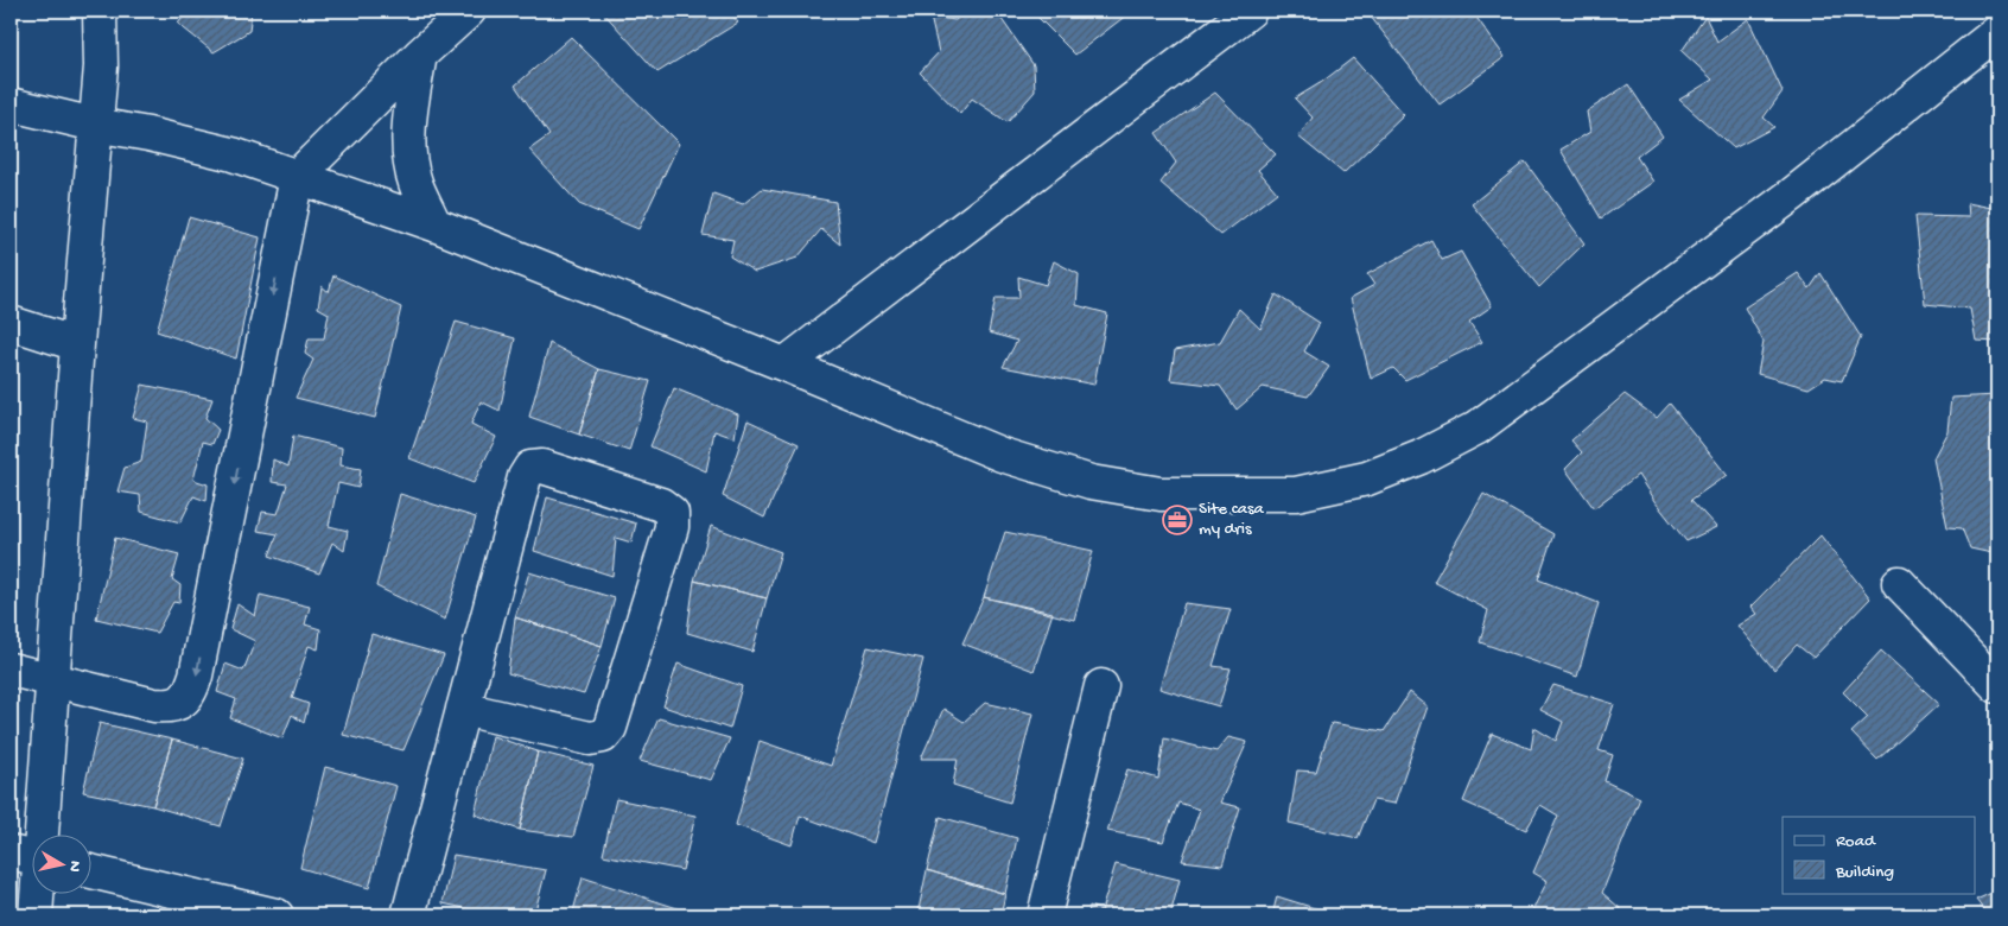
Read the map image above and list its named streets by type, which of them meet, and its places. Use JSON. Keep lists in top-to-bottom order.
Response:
{
  "places": {
    "office": ["Site casa my dris"]
  },
  "legend": ["Road", "Building"],
  "north": "right"
}
